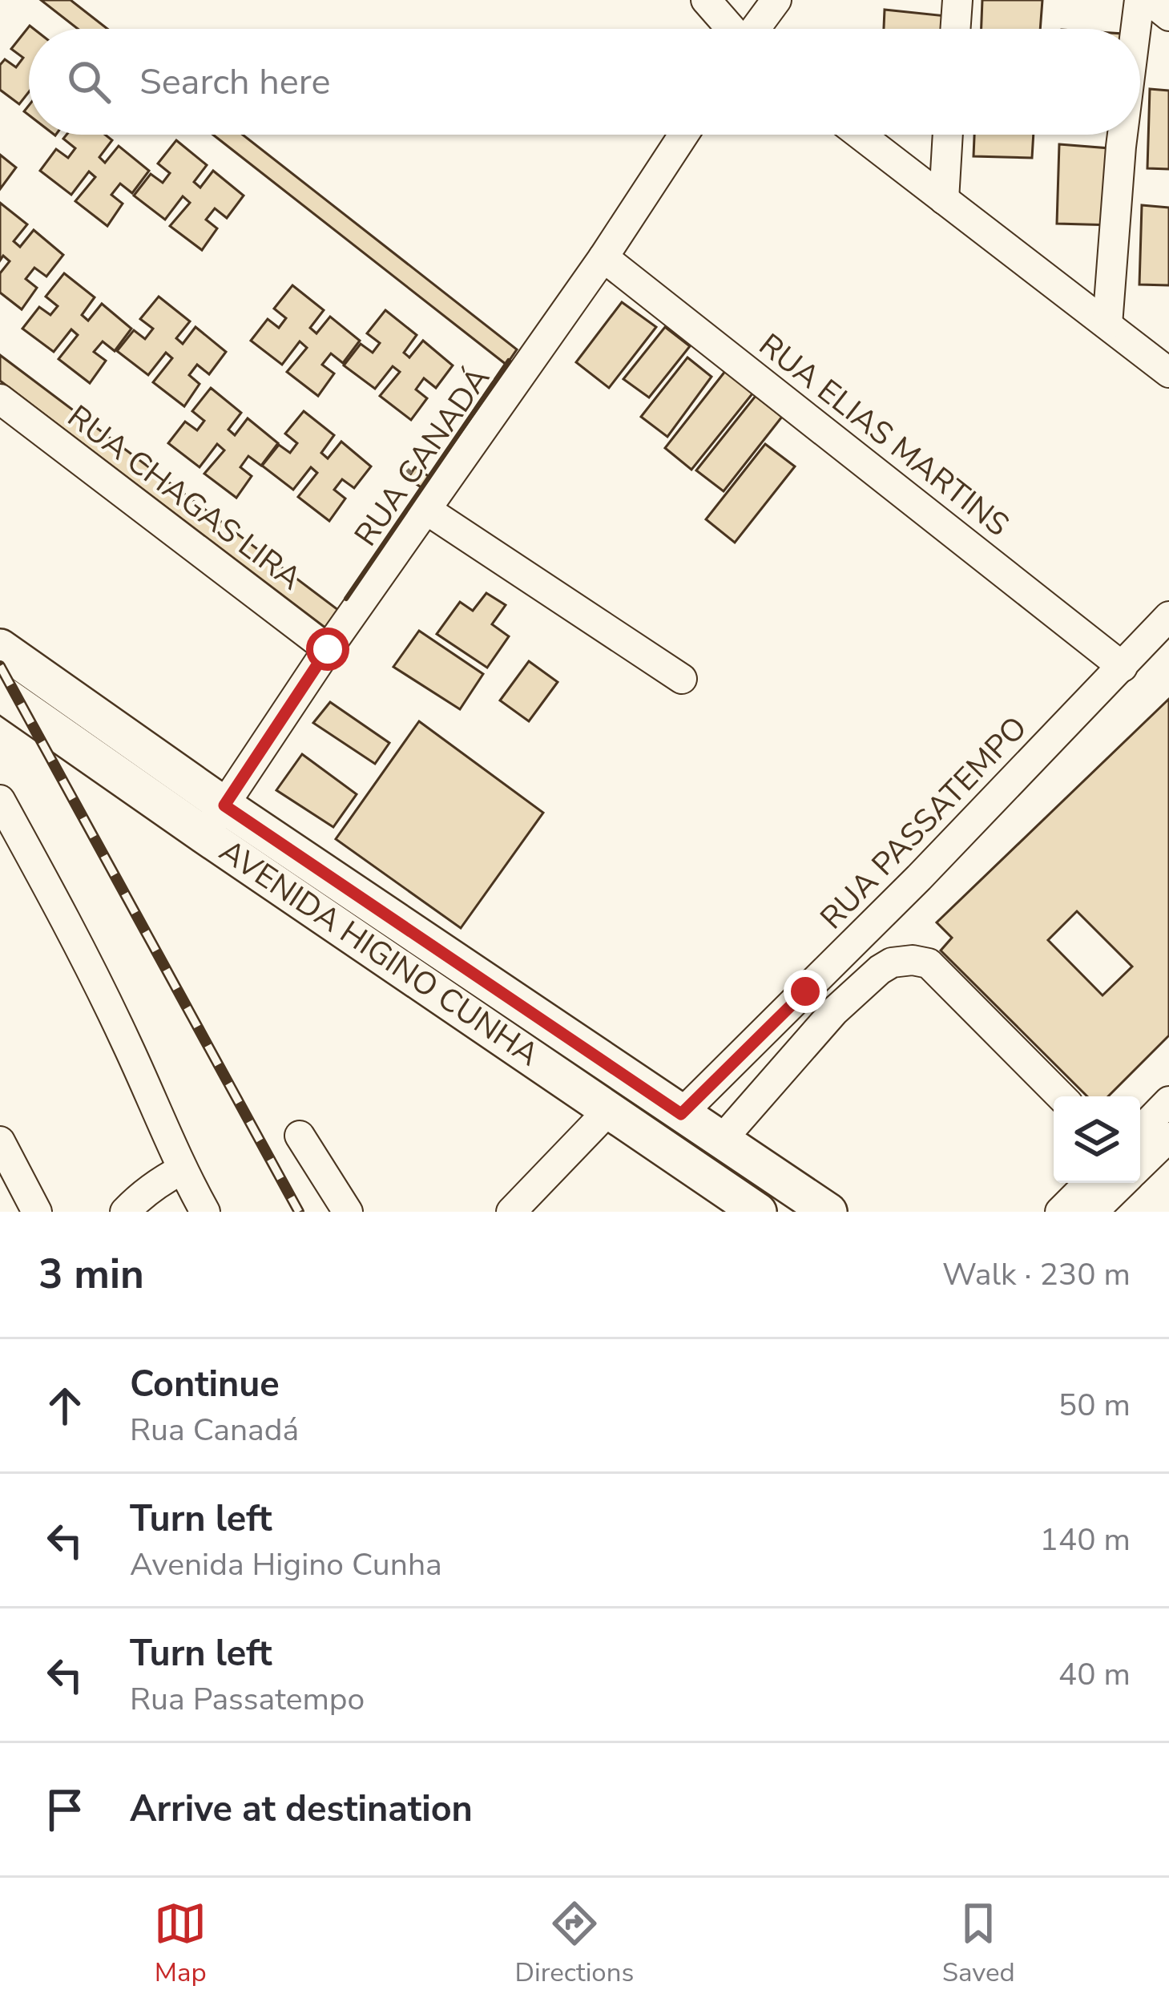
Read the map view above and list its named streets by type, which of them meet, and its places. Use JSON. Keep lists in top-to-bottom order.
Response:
{
  "streets": {
    "main road": ["AVENIDA HIGINO CUNHA"],
    "street": [
      "RUA ELIAS MARTINS",
      "RUA CANADÁ",
      "RUA CHAGAS LIRA",
      "RUA PASSATEMPO"
    ]
  },
  "crossings": [
    ["RUA ELIAS MARTINS", "RUA CANADÁ"],
    ["RUA ELIAS MARTINS", "RUA PASSATEMPO"],
    ["RUA CANADÁ", "RUA CHAGAS LIRA"],
    ["RUA CANADÁ", "AVENIDA HIGINO CUNHA"],
    ["RUA PASSATEMPO", "AVENIDA HIGINO CUNHA"]
  ],
  "page": {
    "search": "Search here",
    "heading": ["3 min", "Walk · 230 m"],
    "list": [
      ["Continue", "Rua Canadá", "50 m"],
      ["Turn left", "Avenida Higino Cunha", "140 m"],
      ["Turn left", "Rua Passatempo", "40 m"],
      "Arrive at destination"
    ],
    "nav": ["Map", "Directions", "Saved"]
  }
}
